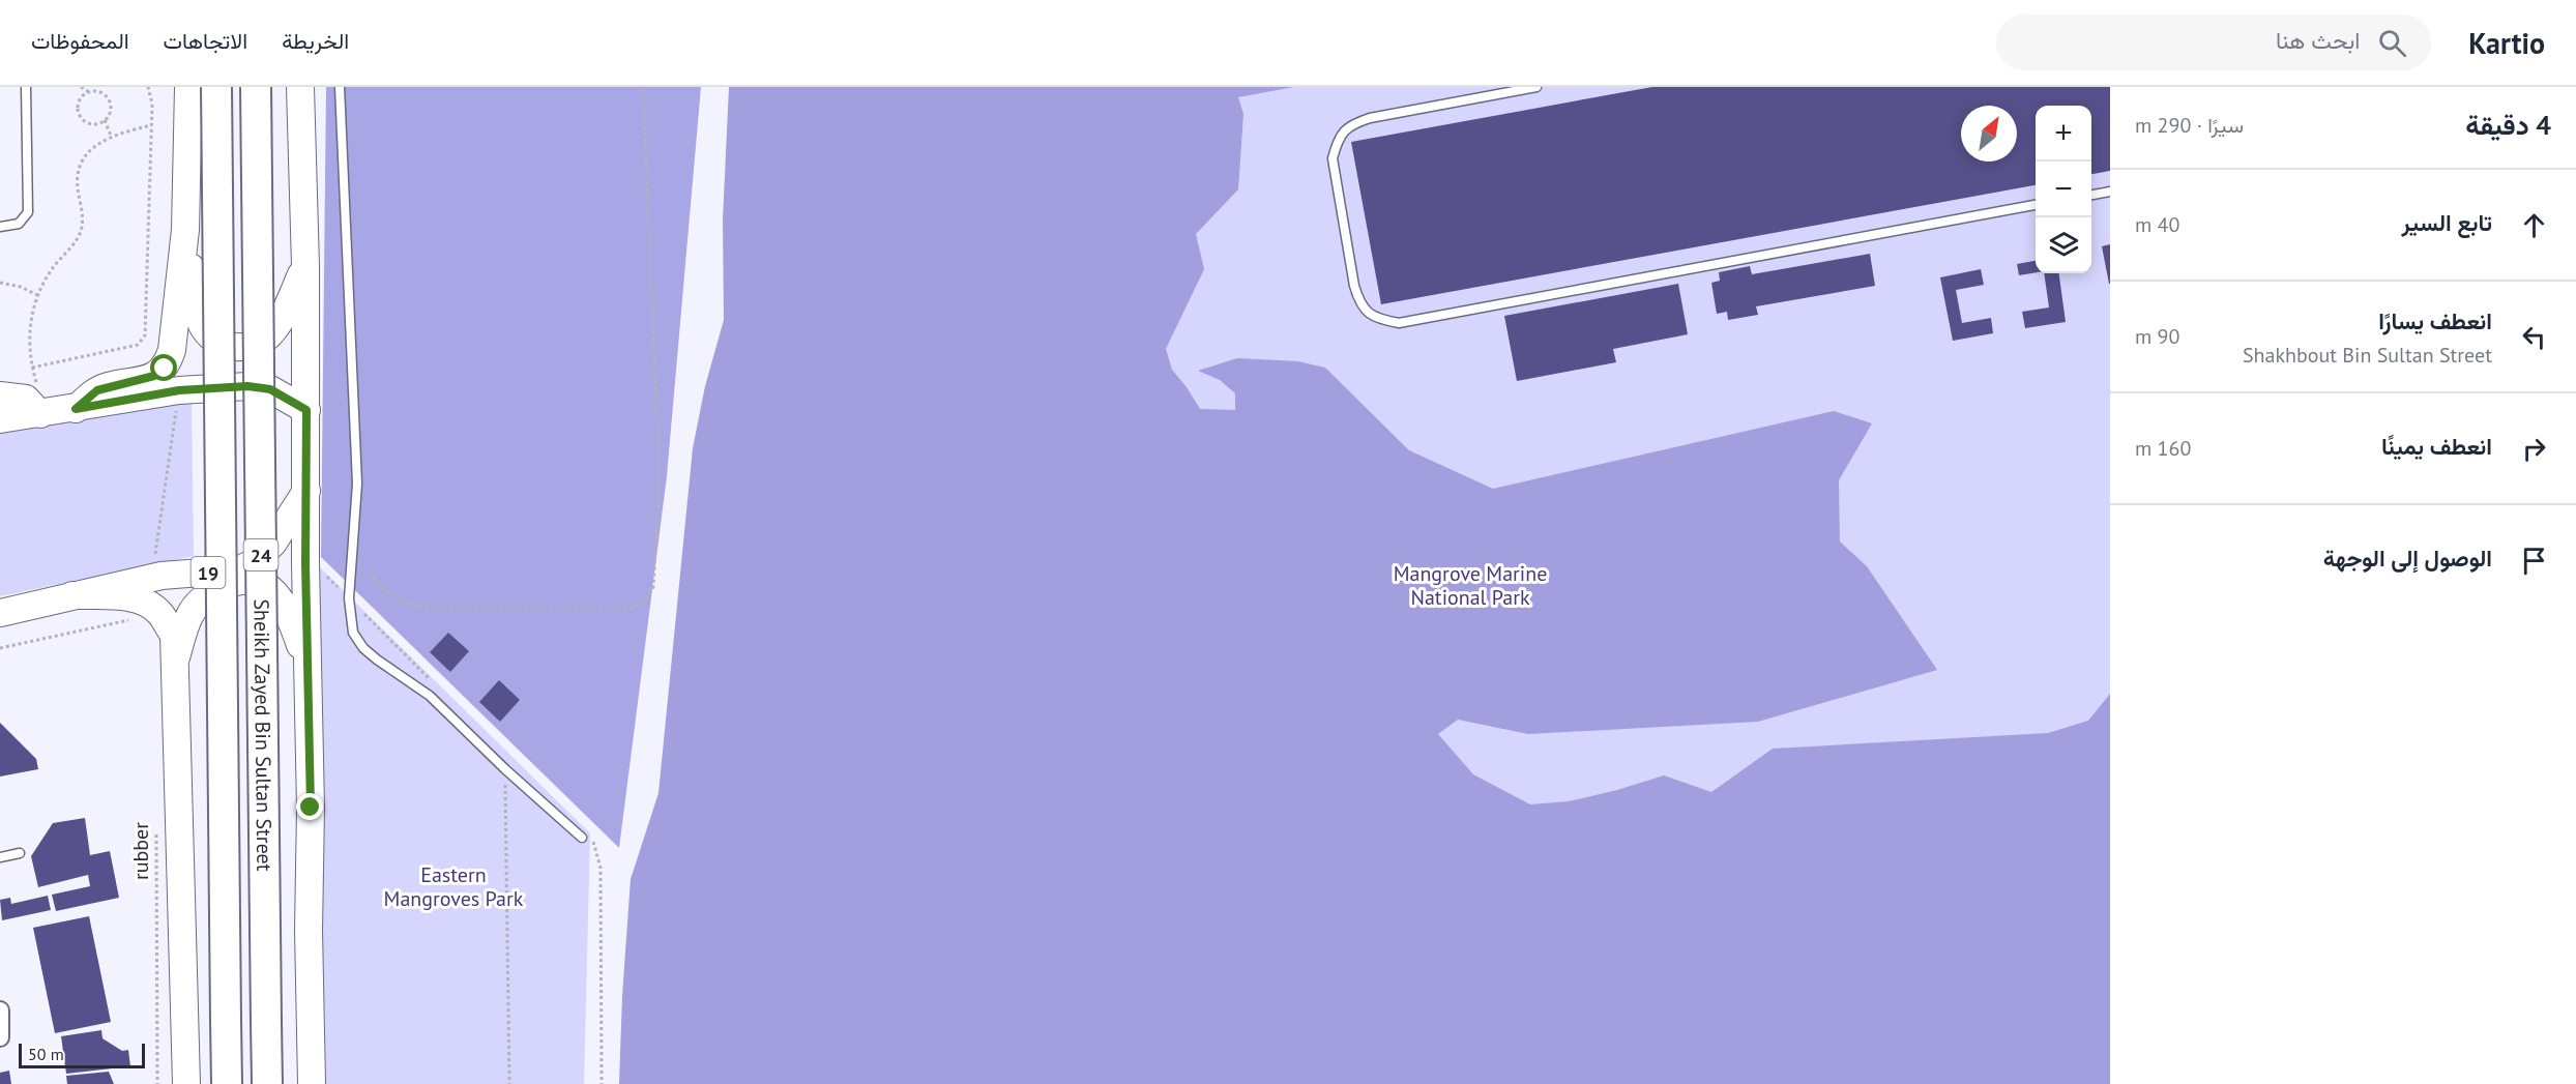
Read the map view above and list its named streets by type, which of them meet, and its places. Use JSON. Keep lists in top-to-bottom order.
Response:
{
  "streets": {
    "highway": ["24", "Sheikh Zayed Bin Sultan Street"],
    "main road": ["19"],
    "path": ["rubber"]
  },
  "parks": ["Mangrove Marine National Park", "Eastern Mangroves Park"],
  "scale_bar": "50 m",
  "north": "top right",
  "page": {
    "header": "Kartio",
    "search": "ابحث هنا",
    "nav": ["الخريطة", "الاتجاهات", "المحفوظات"],
    "heading": ["4 دقيقة", "سيرًا · 290 m"],
    "map_buttons": ["+", "−"],
    "list": [
      ["تابع السير", "40 m"],
      ["انعطف يسارًا", "Shakhbout Bin Sultan Street", "90 m"],
      ["انعطف يمينًا", "160 m"],
      "الوصول إلى الوجهة"
    ],
    "scale": "50 m"
  }
}
